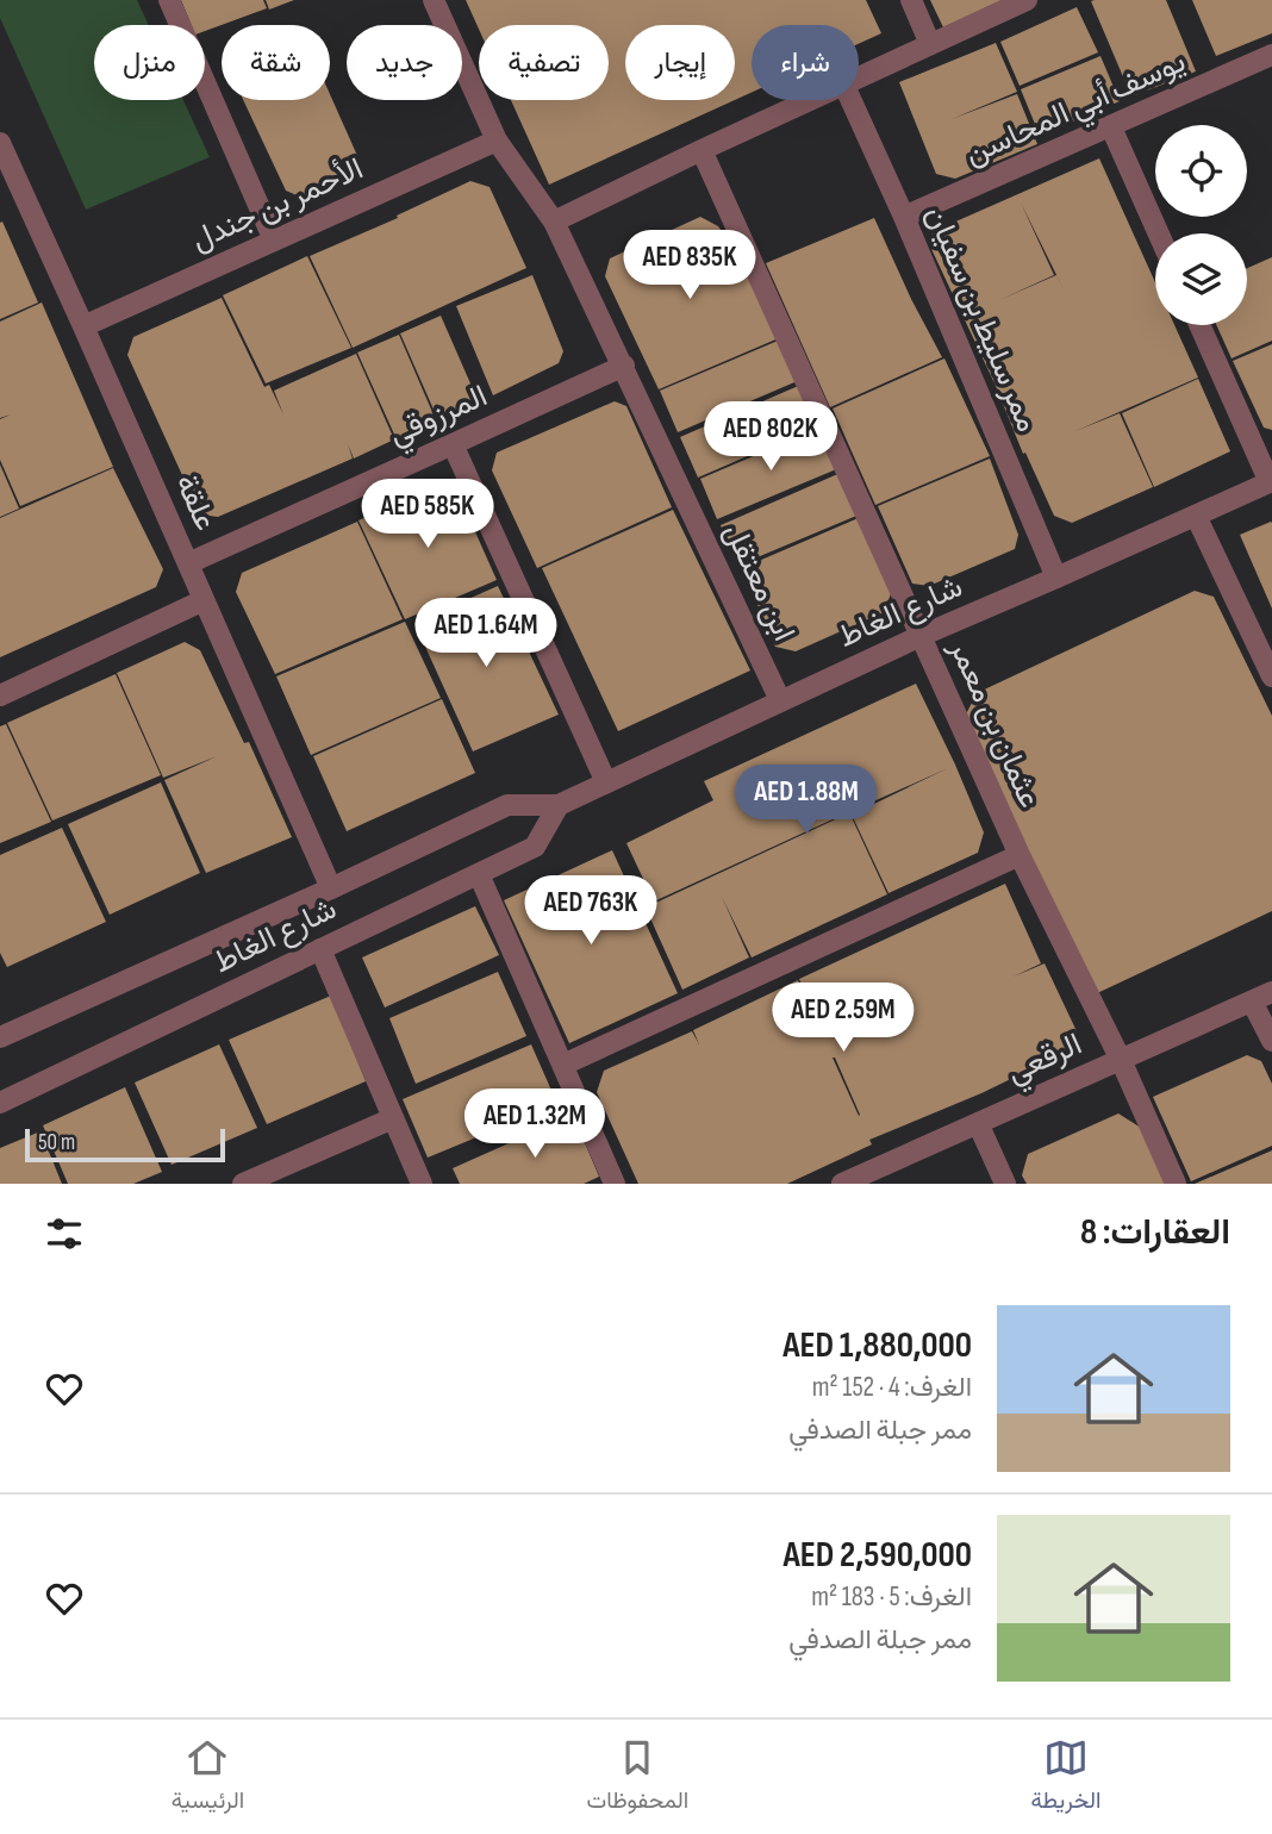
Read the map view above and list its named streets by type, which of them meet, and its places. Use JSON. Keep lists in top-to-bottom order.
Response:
{
  "streets": {
    "street": [
      "يوسف أبي المحاسن",
      "الأحمر بن جندل",
      "ممر سليط بن سفيان",
      "المرزوقي",
      "علقة",
      "ابن معتقل",
      "شارع الغاط",
      "عثمان بن معمر",
      "الرقعي"
    ]
  },
  "crossings": [
    ["يوسف أبي المحاسن", "ممر سليط بن سفيان"],
    ["الأحمر بن جندل", "علقة"],
    ["الأحمر بن جندل", "ابن معتقل"],
    ["ممر سليط بن سفيان", "شارع الغاط"],
    ["المرزوقي", "علقة"],
    ["المرزوقي", "ابن معتقل"],
    ["علقة", "شارع الغاط"],
    ["ابن معتقل", "شارع الغاط"],
    ["شارع الغاط", "عثمان بن معمر"],
    ["عثمان بن معمر", "الرقعي"]
  ],
  "scale_bar": "50 m",
  "page": {
    "chip": [
      "شراء",
      "إيجار",
      "تصفية",
      "جديد",
      "شقة",
      "منزل"
    ],
    "price": [
      "AED 835K",
      "AED 802K",
      "AED 585K",
      "AED 1.64M",
      "AED 1.88M",
      "AED 763K",
      "AED 2.59M",
      "AED 1.32M"
    ],
    "scale": "50 m",
    "heading": "العقارات: 8",
    "list": [
      {
        "name": "AED 1,880,000",
        "note": "الغرف: 4 · 152 m² · ممر جبلة الصدفي"
      },
      {
        "name": "AED 2,590,000",
        "note": "الغرف: 5 · 183 m² · ممر جبلة الصدفي"
      }
    ],
    "tabs": ["الخريطة", "المحفوظات", "الرئيسية"]
  }
}
